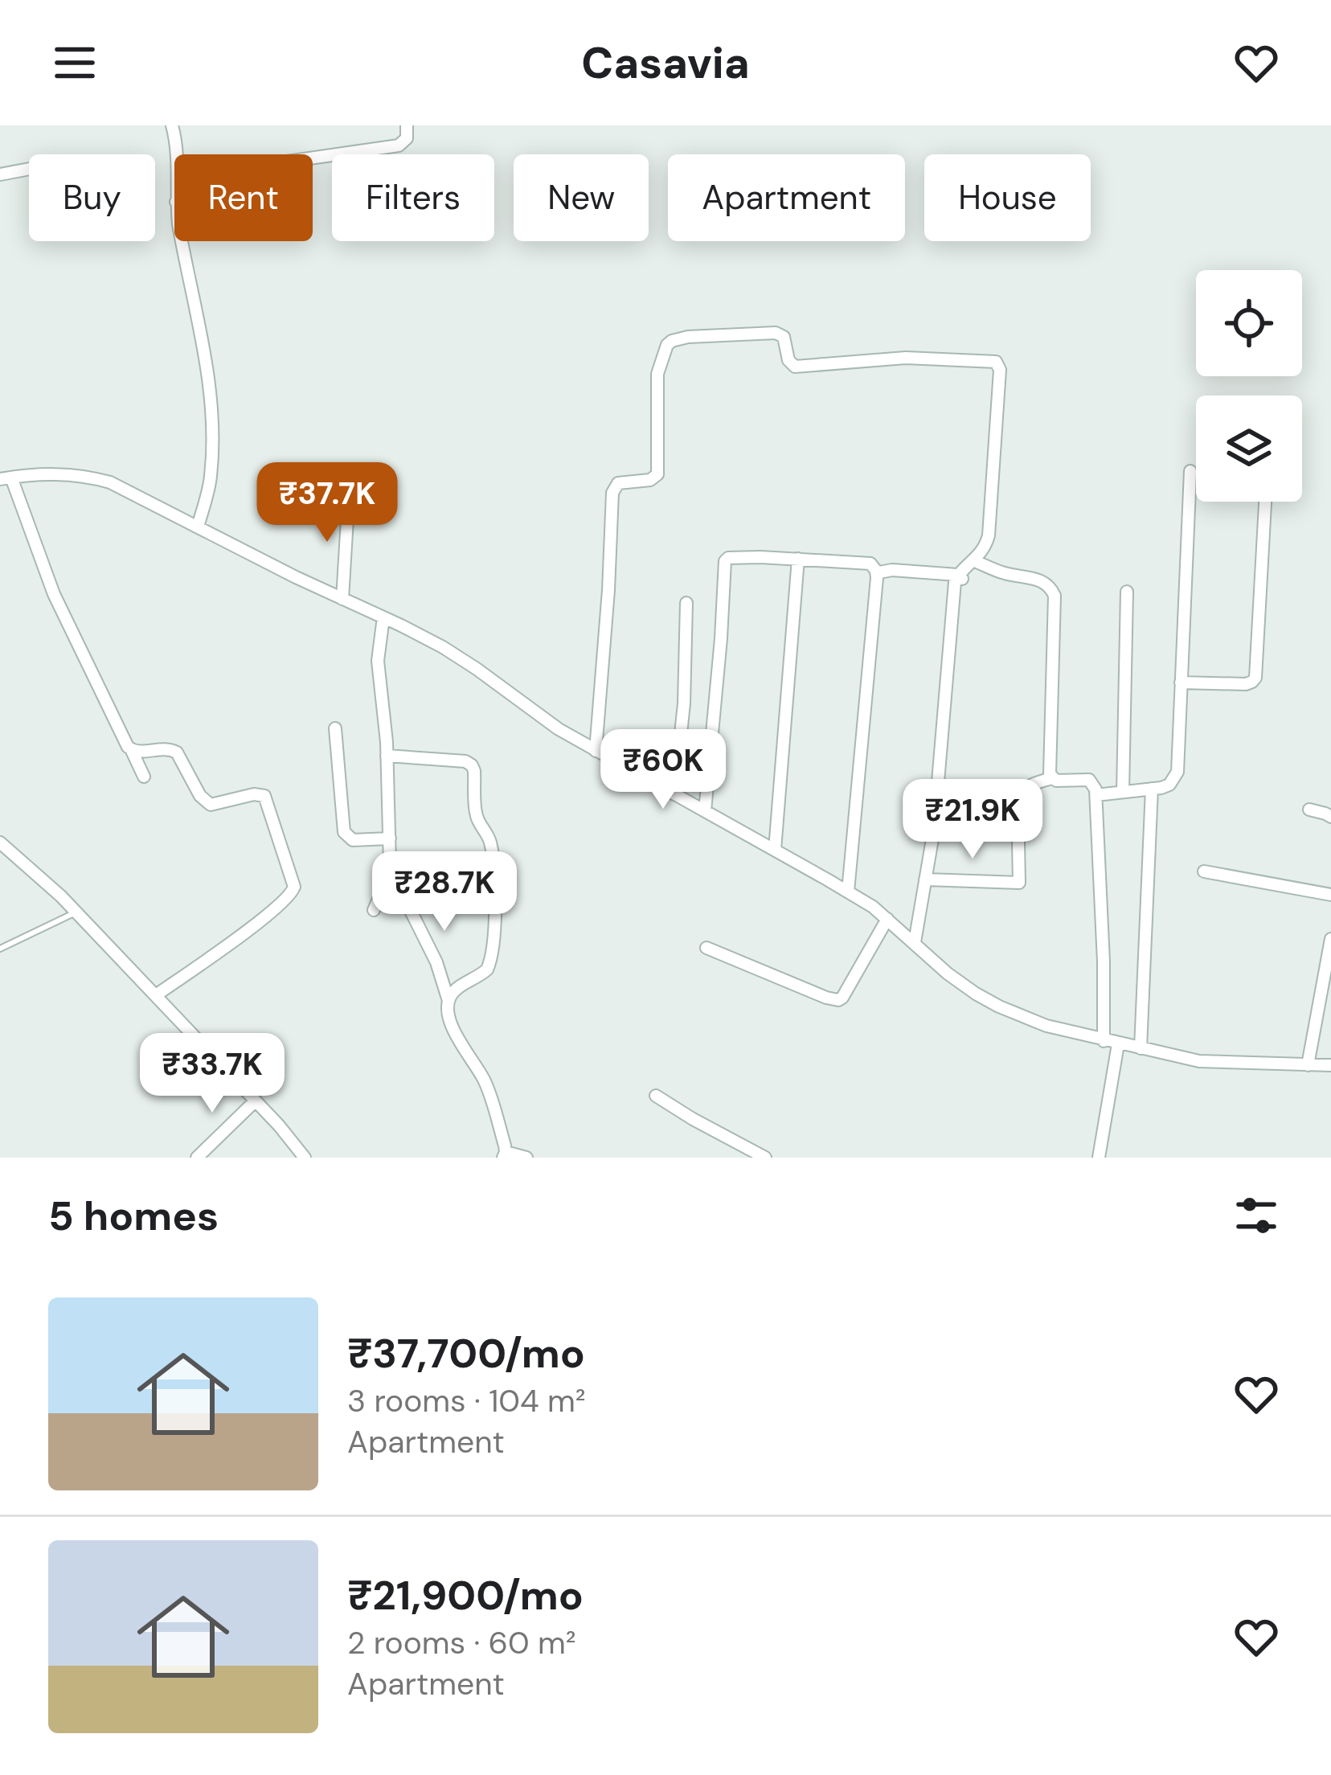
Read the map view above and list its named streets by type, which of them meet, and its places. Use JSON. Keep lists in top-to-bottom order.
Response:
{
  "page": {
    "header": "Casavia",
    "chip": [
      "Buy",
      "Rent",
      "Filters",
      "New",
      "Apartment",
      "House"
    ],
    "price": [
      "₹37.7K",
      "₹60K",
      "₹21.9K",
      "₹28.7K",
      "₹33.7K"
    ],
    "heading": "5 homes",
    "list": [
      {
        "name": "₹37,700/mo",
        "note": "3 rooms · 104 m² · Apartment"
      },
      {
        "name": "₹21,900/mo",
        "note": "2 rooms · 60 m² · Apartment"
      }
    ]
  }
}
